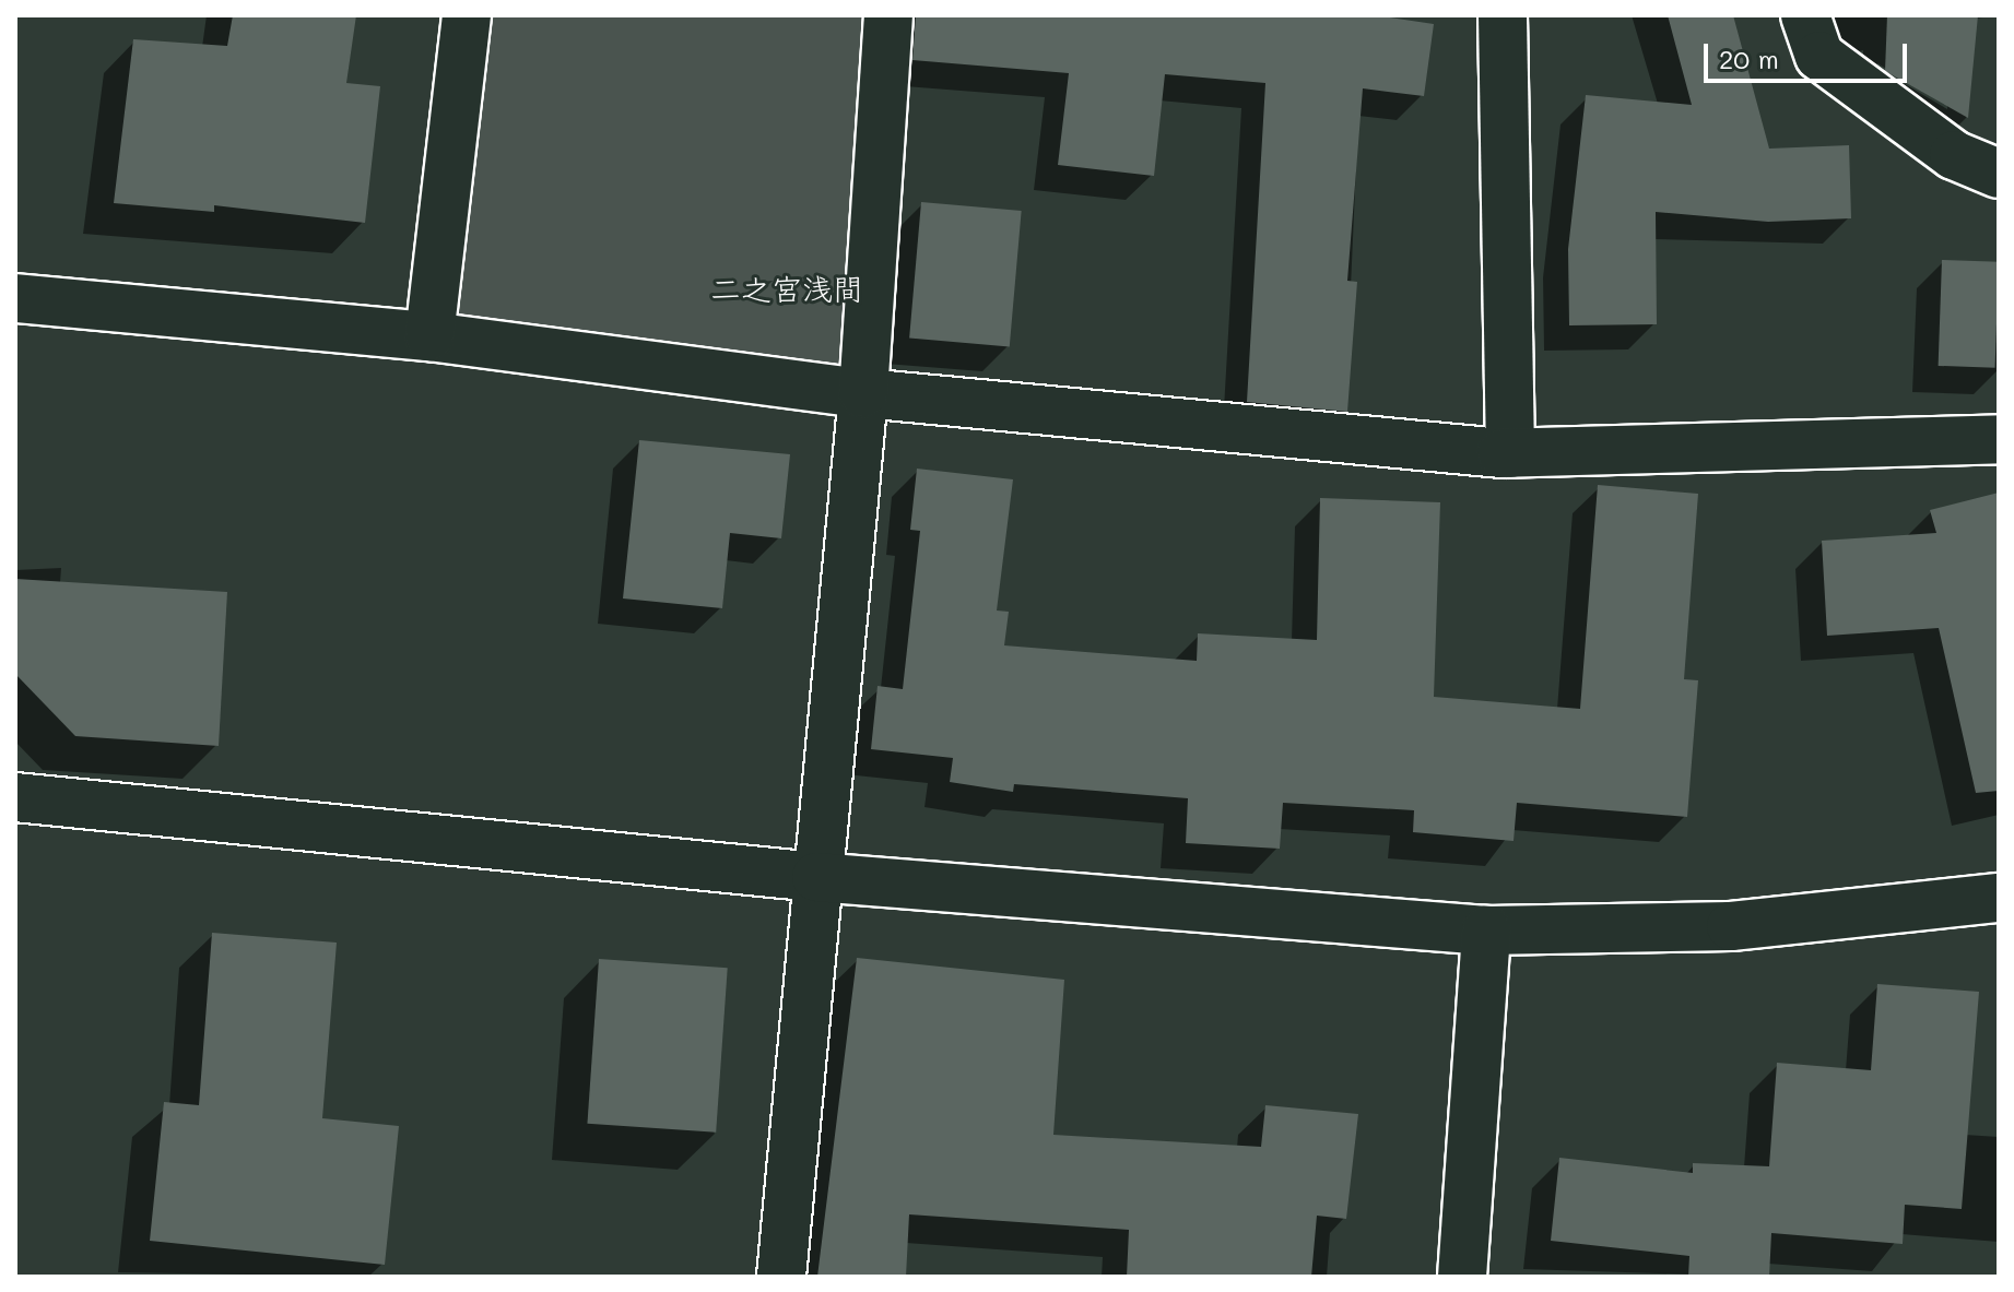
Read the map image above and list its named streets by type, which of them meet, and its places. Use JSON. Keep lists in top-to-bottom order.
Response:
{
  "districts": ["二之宮浅間"],
  "scale_bar": "20 m"
}
